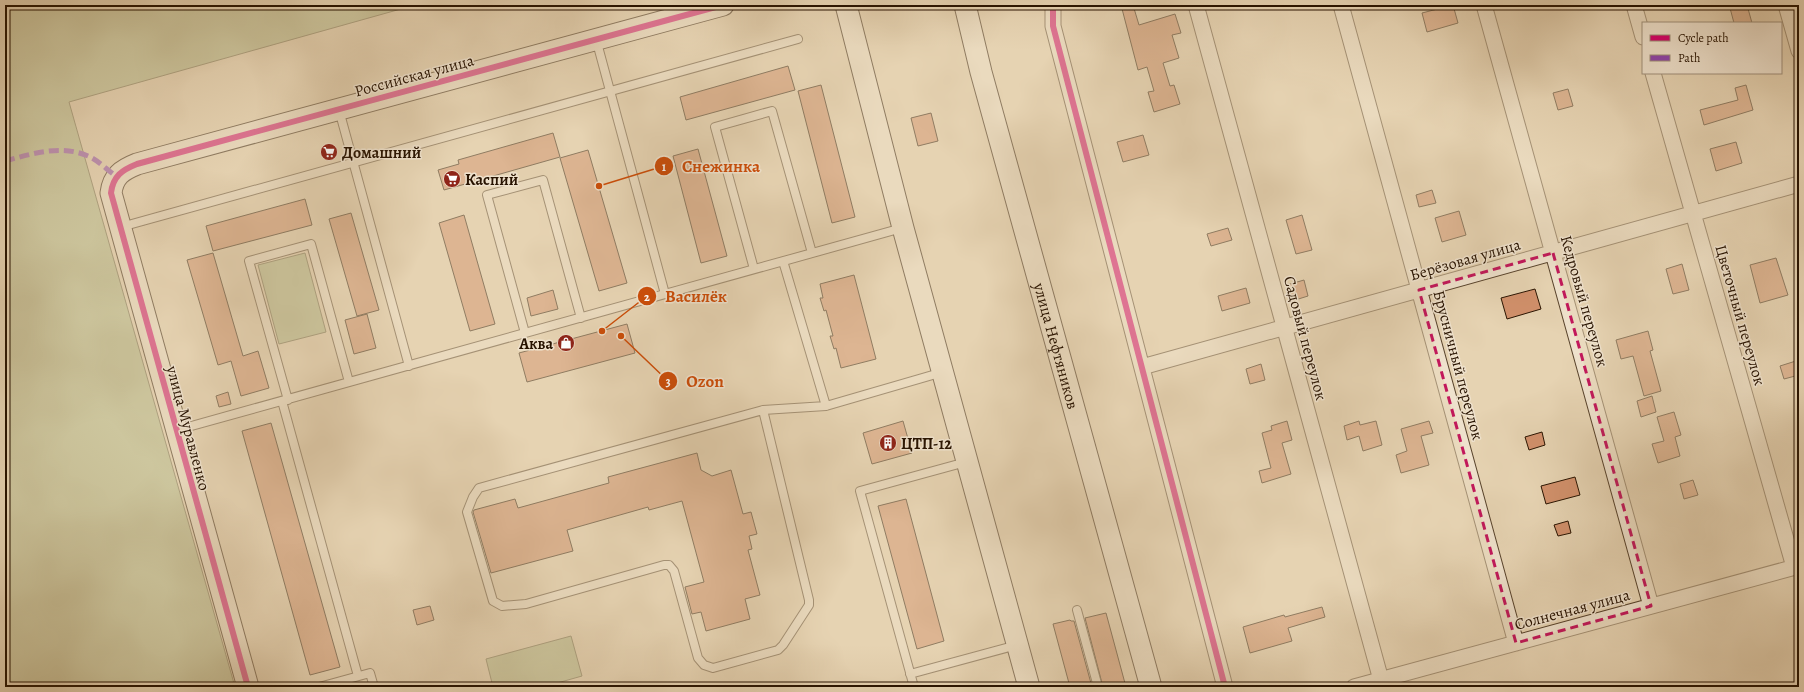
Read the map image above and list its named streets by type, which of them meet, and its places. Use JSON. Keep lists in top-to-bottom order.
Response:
{
  "streets": {
    "main road": ["Российская улица", "улица Нефтяников", "улица Муравленко"],
    "street": [
      "Берёзовая улица",
      "Кедровый переулок",
      "Цветочный переулок",
      "Садовый переулок",
      "Брусничный переулок",
      "Солнечная улица"
    ]
  },
  "crossings": [
    ["Российская улица", "улица Муравленко"],
    ["Берёзовая улица", "Кедровый переулок"],
    ["Берёзовая улица", "Цветочный переулок"],
    ["Берёзовая улица", "Садовый переулок"],
    ["Берёзовая улица", "Брусничный переулок"],
    ["Кедровый переулок", "Солнечная улица"],
    ["Цветочный переулок", "Солнечная улица"],
    ["Садовый переулок", "Солнечная улица"],
    ["Брусничный переулок", "Солнечная улица"]
  ],
  "places": {
    "supermarket": ["Домашний", "Каспий"],
    "other": ["Снежинка", "Василёк", "Ozon"],
    "shop": ["Аква"],
    "building": ["ЦТП-12"]
  },
  "legend": ["Cycle path", "Path"]
}
